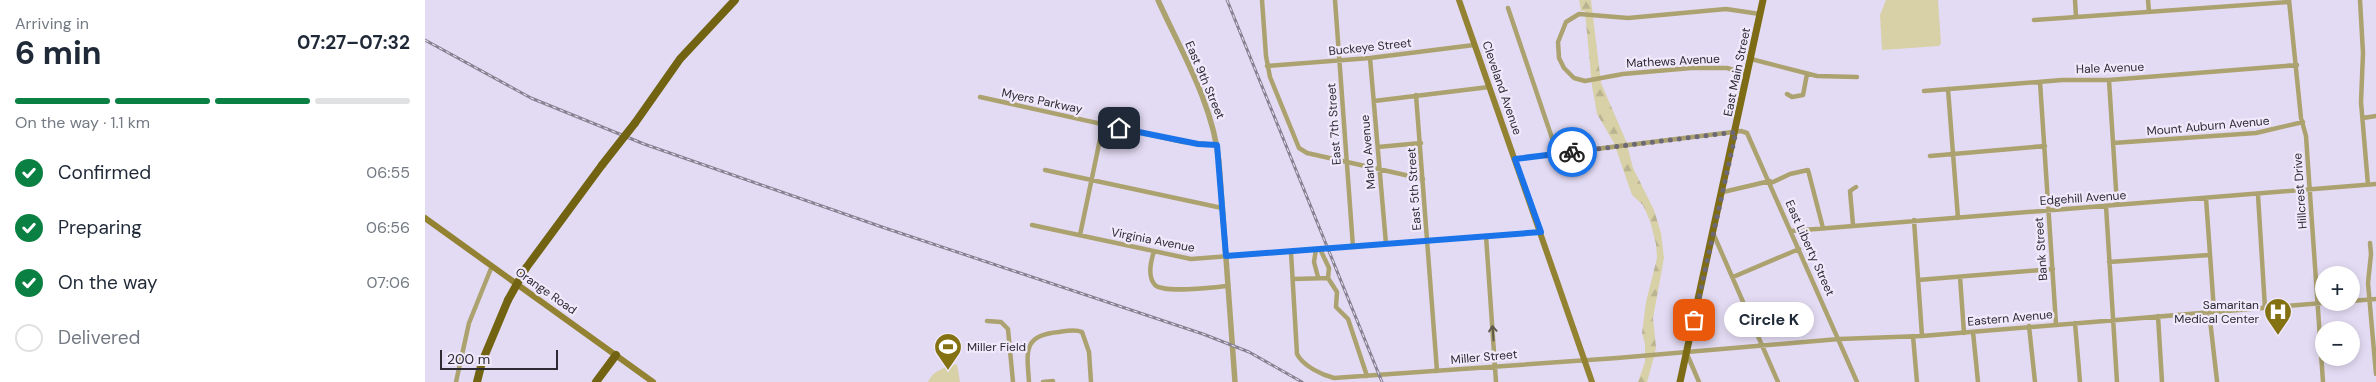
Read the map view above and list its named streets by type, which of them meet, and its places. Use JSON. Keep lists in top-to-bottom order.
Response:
{
  "streets": {
    "main road": ["East Main Street", "Cleveland Avenue", "Orange Road"],
    "street": [
      "Buckeye Street",
      "Mathews Avenue",
      "Hale Avenue",
      "East 9th Street",
      "Myers Parkway",
      "East 7th Street",
      "Mount Auburn Avenue",
      "Marlo Avenue",
      "East 5th Street",
      "Hillcrest Drive",
      "Edgehill Avenue",
      "Virginia Avenue",
      "East Liberty Street",
      "Bank Street",
      "Eastern Avenue",
      "Miller Street"
    ]
  },
  "crossings": [
    ["Buckeye Street", "Cleveland Avenue"],
    ["Buckeye Street", "East 7th Street"],
    ["Buckeye Street", "Marlo Avenue"],
    ["Mathews Avenue", "East Main Street"],
    ["Hale Avenue", "Hillcrest Drive"],
    ["Hale Avenue", "Bank Street"],
    ["East Main Street", "East Liberty Street"],
    ["East Main Street", "Eastern Avenue"],
    ["East Main Street", "Miller Street"],
    ["East 9th Street", "Myers Parkway"],
    ["East 9th Street", "Virginia Avenue"],
    ["Cleveland Avenue", "Virginia Avenue"],
    ["Cleveland Avenue", "Miller Street"],
    ["East 7th Street", "Virginia Avenue"],
    ["Mount Auburn Avenue", "Hillcrest Drive"],
    ["Marlo Avenue", "Virginia Avenue"],
    ["East 5th Street", "Virginia Avenue"],
    ["East 5th Street", "Miller Street"],
    ["Hillcrest Drive", "Edgehill Avenue"],
    ["Edgehill Avenue", "East Liberty Street"],
    ["Edgehill Avenue", "Bank Street"],
    ["East Liberty Street", "Eastern Avenue"],
    ["Bank Street", "Eastern Avenue"],
    ["Eastern Avenue", "Miller Street"]
  ],
  "places": {
    "other": ["Circle K"],
    "hospital": ["Samaritan Medical Center"],
    "sports": ["Miller Field"]
  },
  "scale_bar": "200 m",
  "page": {
    "heading": ["6 min", "Arriving in", "07:27–07:32"],
    "bar": "On the way · 1.1 km",
    "list": [
      ["Confirmed", "06:55"],
      ["Preparing", "06:56"],
      ["On the way", "07:06"],
      "Delivered"
    ],
    "map_buttons": ["+", "−"],
    "bubble": "Circle K",
    "scale": "200 m"
  }
}
